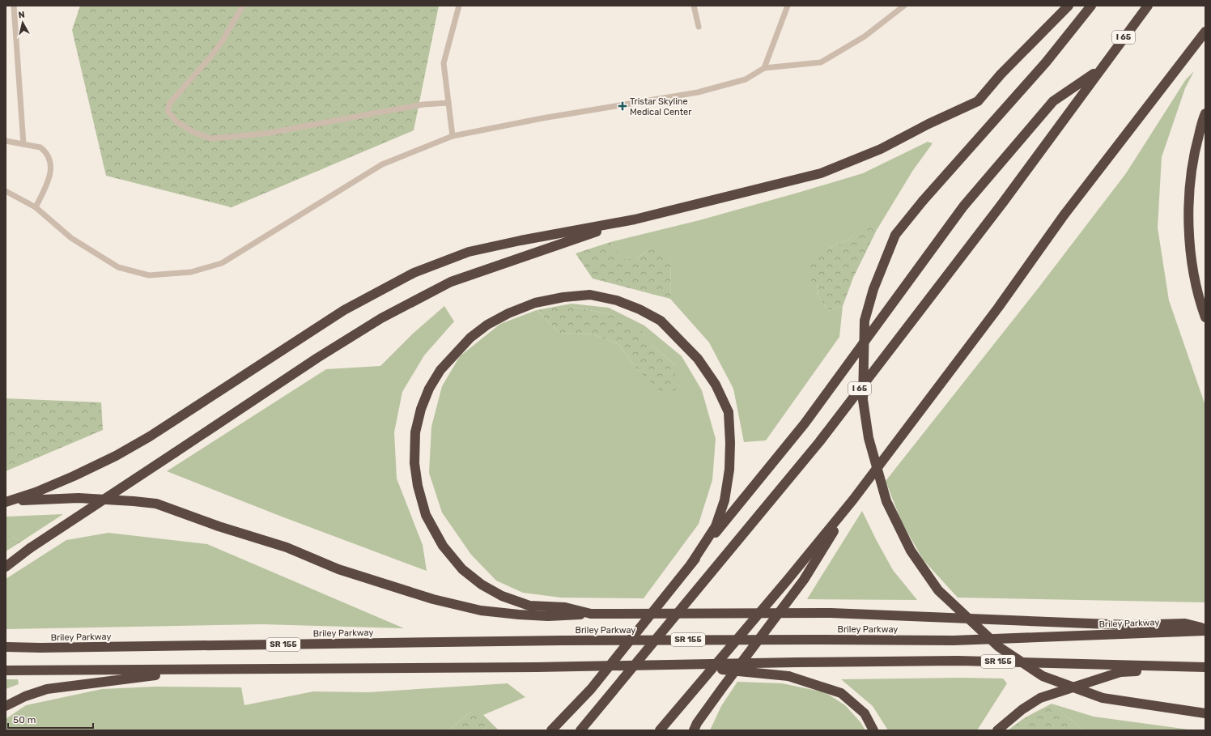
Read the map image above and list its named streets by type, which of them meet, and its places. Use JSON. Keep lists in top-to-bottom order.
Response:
{
  "streets": {
    "highway": ["I 65", "Briley Parkway", "SR 155"]
  },
  "places": {
    "health": ["Tristar Skyline Medical Center"]
  },
  "scale_bar": "50 m",
  "north": "top"
}
